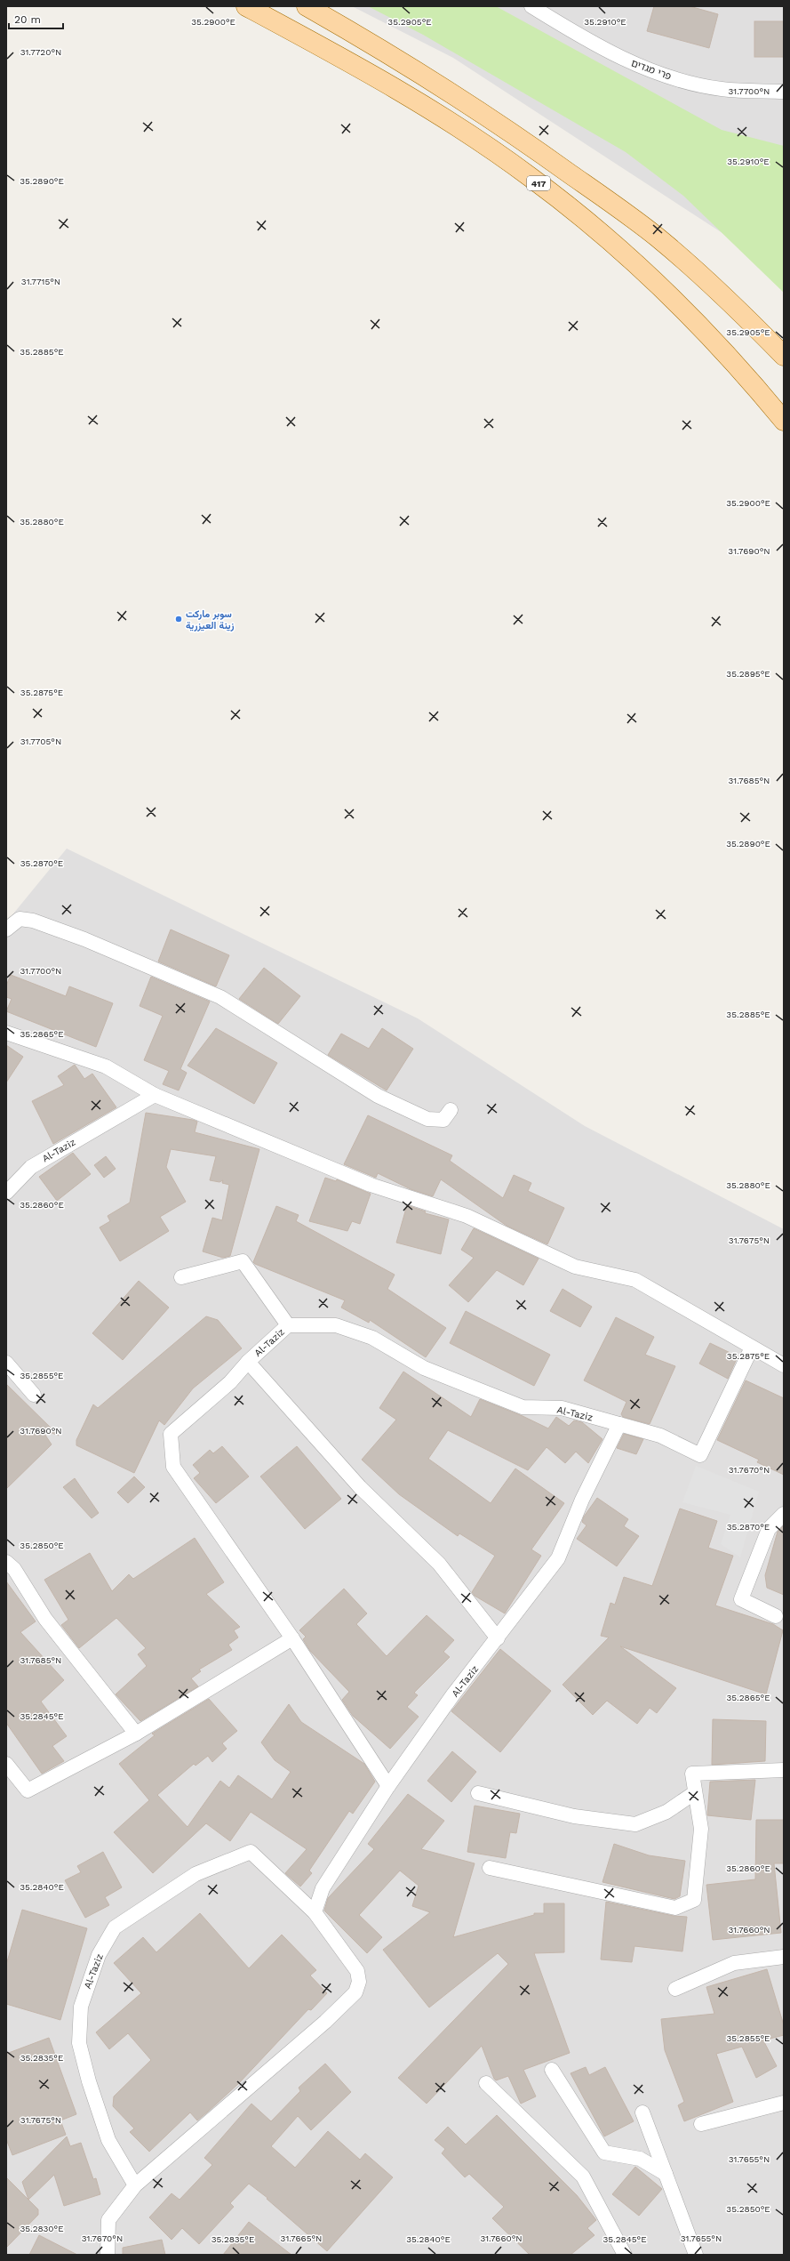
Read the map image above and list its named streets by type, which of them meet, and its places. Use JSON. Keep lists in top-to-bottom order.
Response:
{
  "streets": {
    "main road": ["417"],
    "street": ["פרי מגדים", "Al-Taziz"]
  },
  "places": ["سوبر ماركت زينة العيزرية"],
  "scale_bar": "20 m",
  "coordinates": [
    "35.2905°E",
    "35.2910°E",
    "35.2900°E",
    "31.7720°N",
    "31.7700°N",
    "35.2890°E",
    "31.7715°N",
    "35.2885°E",
    "35.2880°E",
    "31.7690°N",
    "35.2895°E",
    "35.2875°E",
    "31.7705°N",
    "31.7685°N",
    "35.2870°E",
    "35.2865°E",
    "35.2860°E",
    "31.7675°N",
    "35.2855°E",
    "31.7670°N",
    "35.2850°E",
    "35.2845°E",
    "35.2840°E",
    "31.7660°N",
    "35.2835°E",
    "31.7655°N",
    "35.2830°E",
    "31.7665°N"
  ]
}
